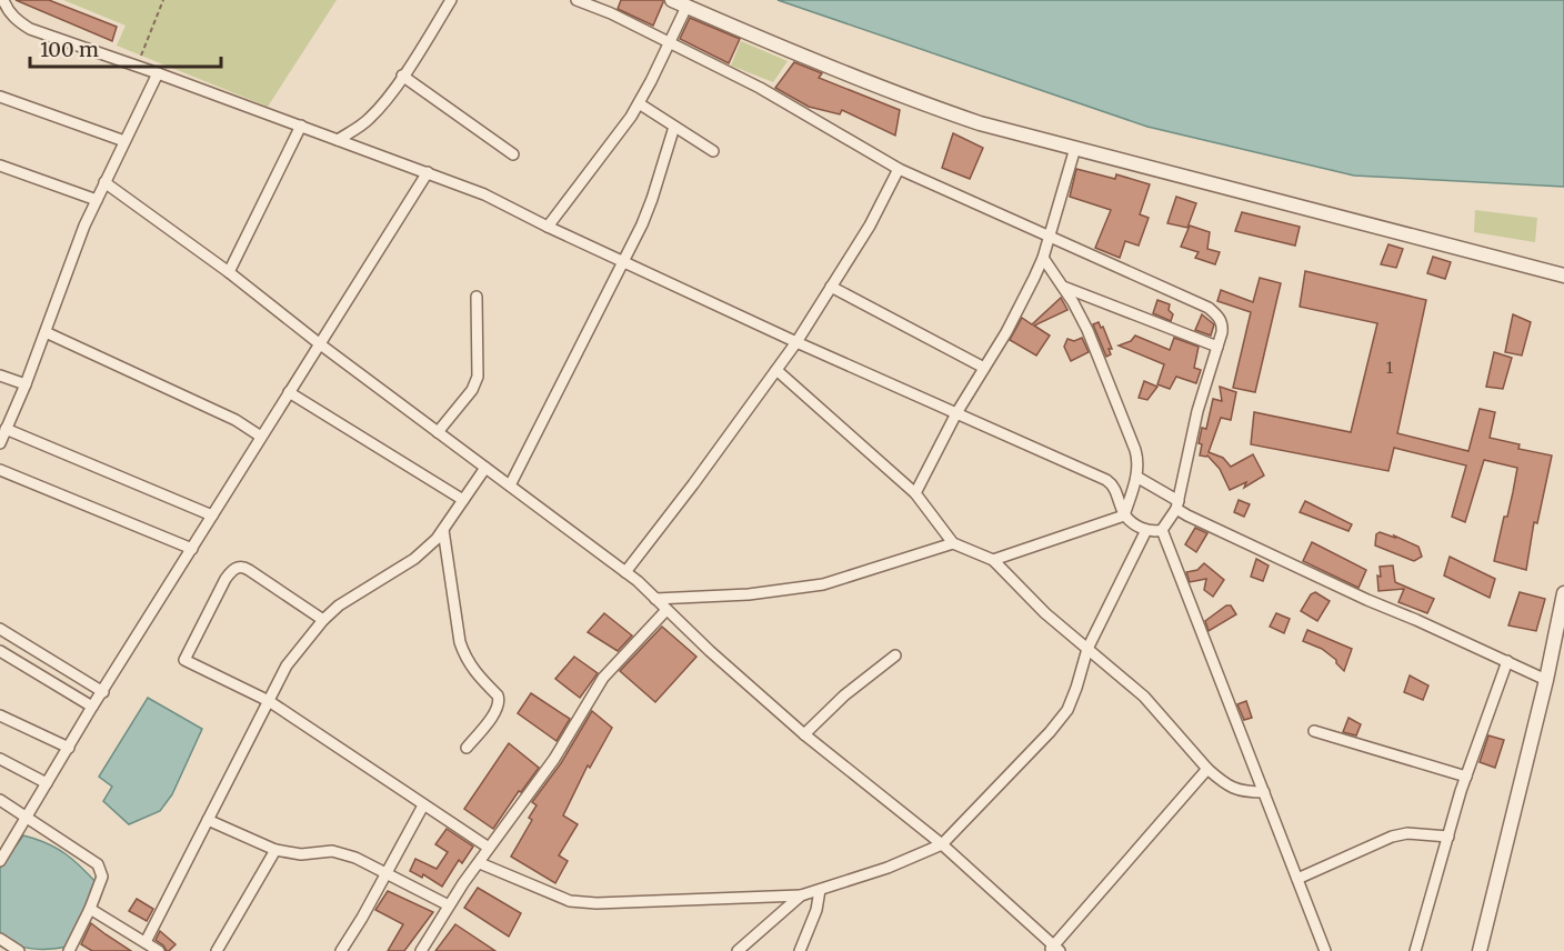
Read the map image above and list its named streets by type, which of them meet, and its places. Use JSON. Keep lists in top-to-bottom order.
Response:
{
  "house_numbers": ["1"],
  "scale_bar": "100 m"
}
